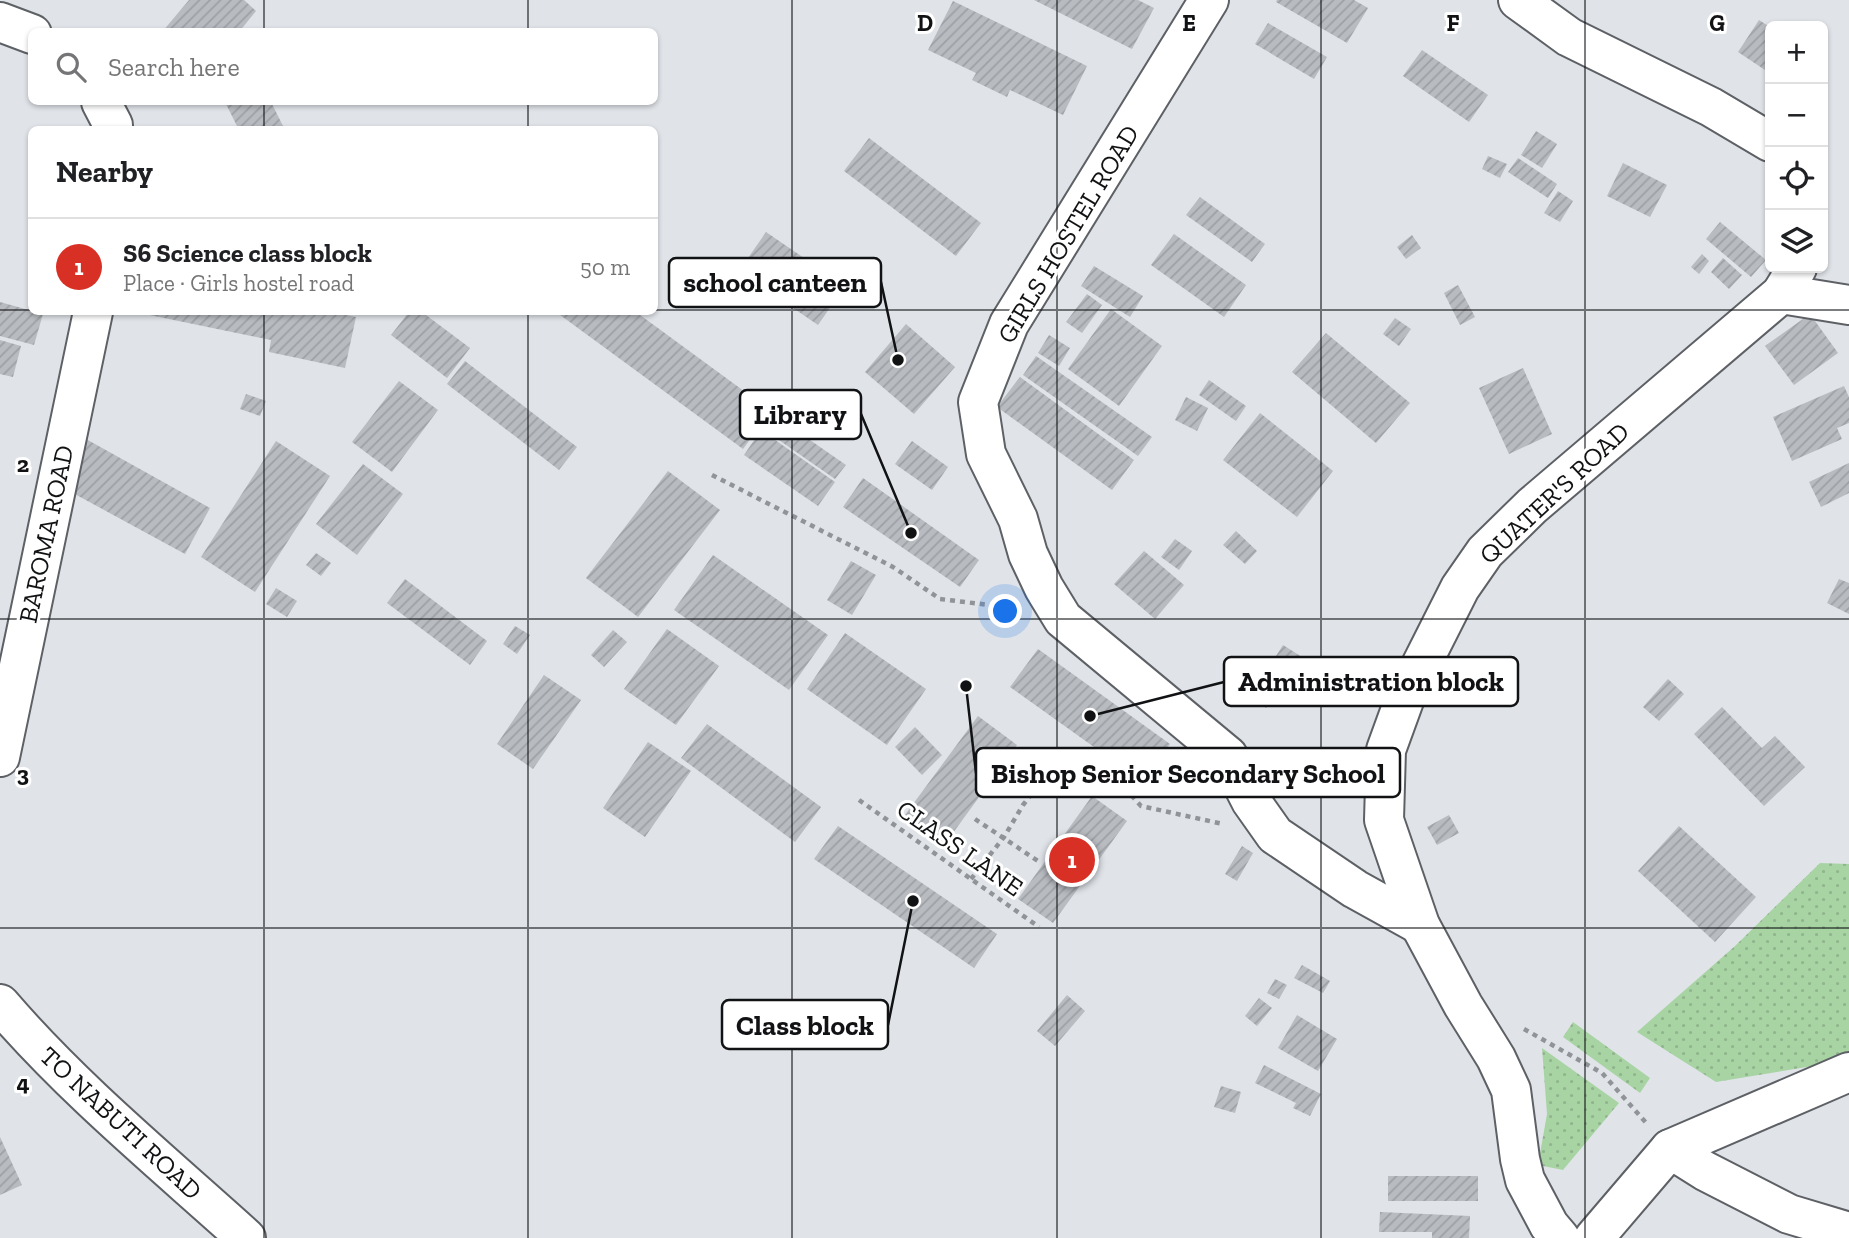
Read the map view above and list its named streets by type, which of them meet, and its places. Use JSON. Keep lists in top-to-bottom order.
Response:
{
  "streets": {
    "street": [
      "GIRLS HOSTEL ROAD",
      "QUATER'S ROAD",
      "BAROMA ROAD",
      "TO NABUTI ROAD"
    ],
    "path": ["CLASS LANE"]
  },
  "crossings": [
    ["GIRLS HOSTEL ROAD", "QUATER'S ROAD"]
  ],
  "places": [
    "school canteen",
    "Library",
    "Bishop Senior Secondary School",
    "Administration block",
    "Class block"
  ],
  "page": {
    "map_buttons": ["+", "−"],
    "search": "Search here",
    "heading": "Nearby",
    "list": [
      {
        "mark": "1",
        "name": "S6 Science class block",
        "note": "Place · Girls hostel road",
        "value": "50 m"
      }
    ],
    "pins": "1"
  },
  "grid": {
    "columns": [
      "D",
      "E",
      "F",
      "G"
    ],
    "rows": ["2", "3", "4"]
  }
}
